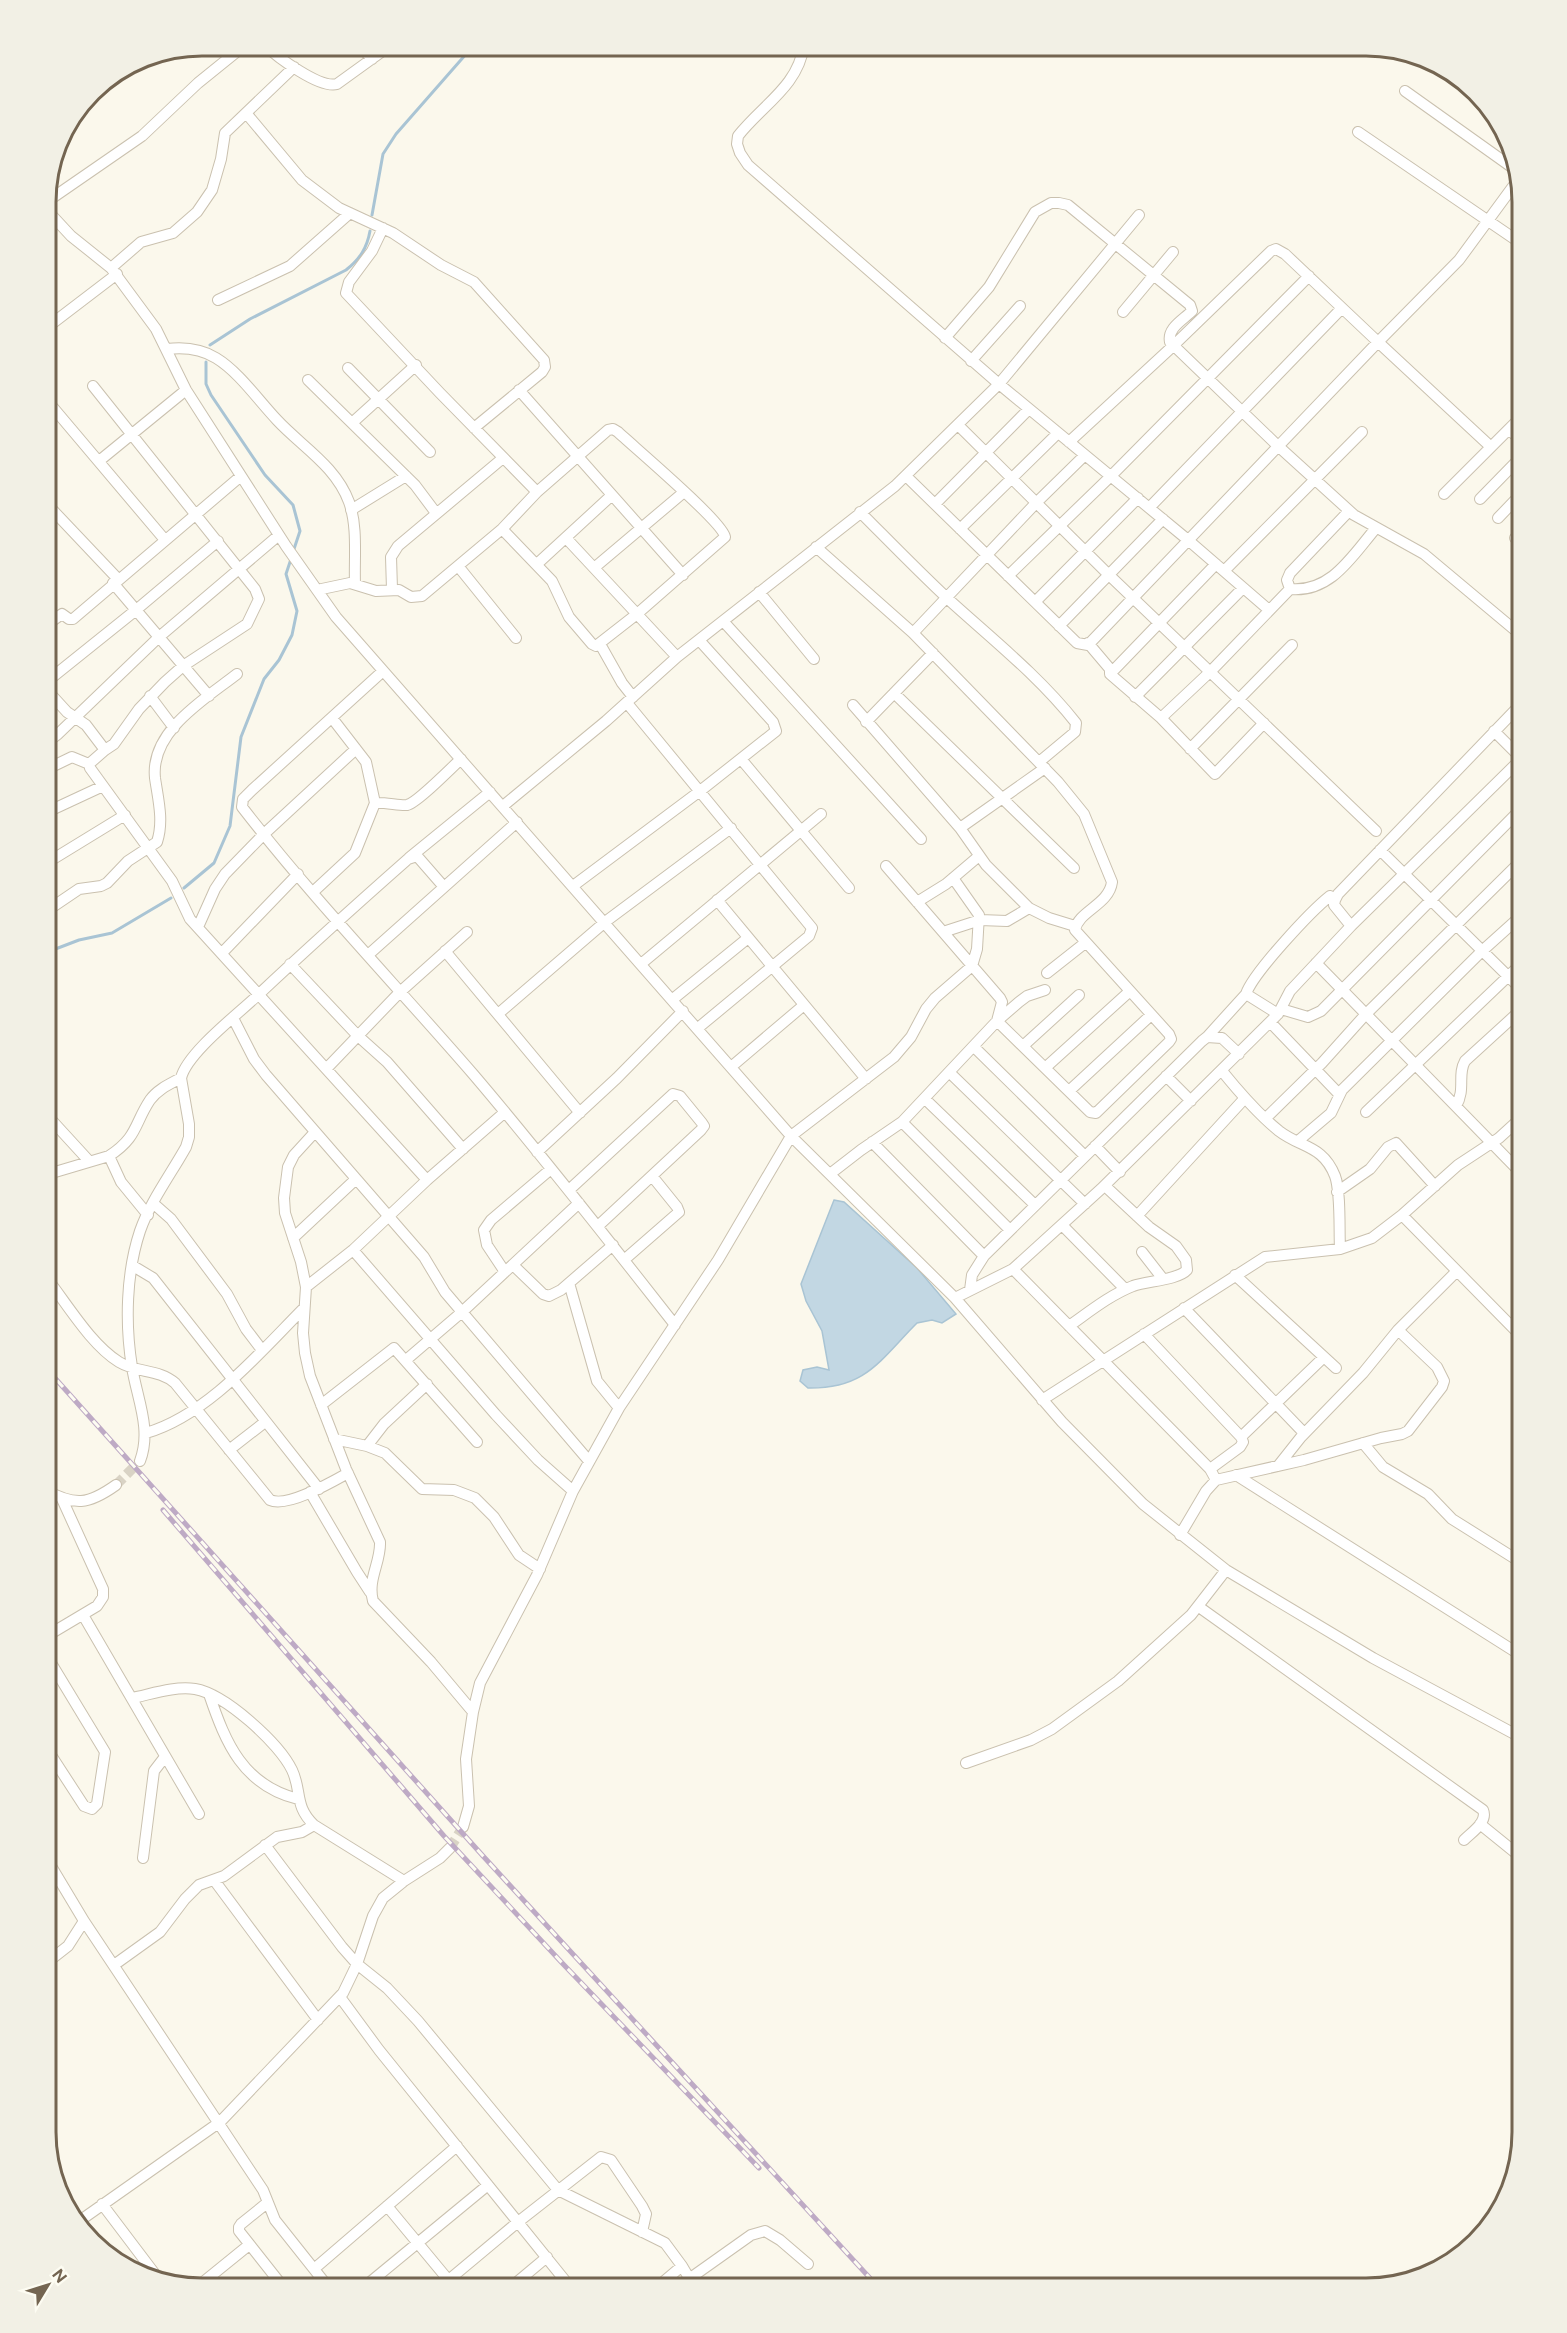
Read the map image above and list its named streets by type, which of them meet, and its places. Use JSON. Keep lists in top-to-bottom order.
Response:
{
  "north": "top right"
}
